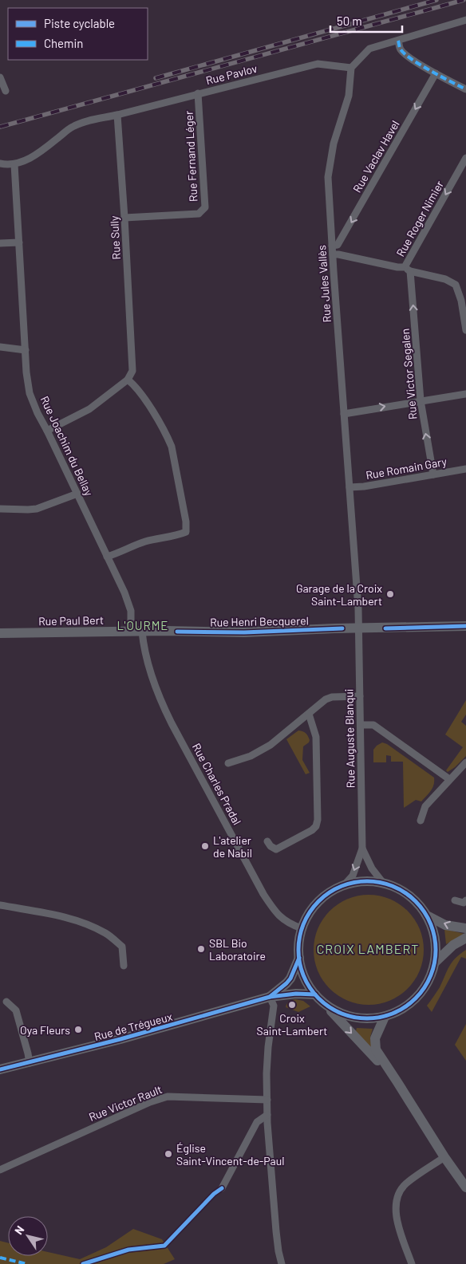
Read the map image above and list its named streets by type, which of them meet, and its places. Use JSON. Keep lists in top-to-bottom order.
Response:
{
  "streets": {
    "main road": ["Rue Paul Bert", "Rue Henri Becquerel", "Rue de Trégueux"],
    "street": [
      "Rue Pavlov",
      "Rue Fernand Léger",
      "Rue Vaclav Havel",
      "Rue Roger Nimier",
      "Rue Sully",
      "Rue Jules Vallès",
      "Rue Victor Segalen",
      "Rue Joachim du Bellay",
      "Rue Romain Gary",
      "Rue Auguste Blanqui",
      "Rue Charles Pradal",
      "Rue Victor Rault"
    ]
  },
  "crossings": [
    ["Rue Pavlov", "Rue Fernand Léger"],
    ["Rue Pavlov", "Rue Sully"],
    ["Rue Pavlov", "Rue Jules Vallès"],
    ["Rue Fernand Léger", "Rue Sully"],
    ["Rue Vaclav Havel", "Rue Jules Vallès"],
    ["Rue Roger Nimier", "Rue Jules Vallès"],
    ["Rue Roger Nimier", "Rue Victor Segalen"],
    ["Rue Jules Vallès", "Rue Romain Gary"],
    ["Rue Jules Vallès", "Rue Henri Becquerel"],
    ["Rue Jules Vallès", "Rue Auguste Blanqui"],
    ["Rue Victor Segalen", "Rue Romain Gary"],
    ["Rue Joachim du Bellay", "Rue Paul Bert"],
    ["Rue Paul Bert", "Rue Henri Becquerel"],
    ["Rue Paul Bert", "Rue Charles Pradal"],
    ["Rue Henri Becquerel", "Rue Auguste Blanqui"],
    ["Rue Henri Becquerel", "Rue Charles Pradal"],
    ["Rue Auguste Blanqui", "Rue Charles Pradal"],
    ["Rue Auguste Blanqui", "Rue de Trégueux"],
    ["Rue Charles Pradal", "Rue de Trégueux"]
  ],
  "one_way": ["Rue Vaclav Havel", "Rue Roger Nimier", "Rue Victor Segalen"],
  "districts": ["L'OURME", "CROIX LAMBERT"],
  "places": [
    "Garage de la Croix Saint-Lambert",
    "L'atelier de Nabil",
    "SBL Bio Laboratoire",
    "Croix Saint-Lambert",
    "Oya Fleurs",
    "Église Saint-Vincent-de-Paul"
  ],
  "legend": ["Piste cyclable", "Chemin"],
  "scale_bar": "50 m",
  "north": "top left"
}
